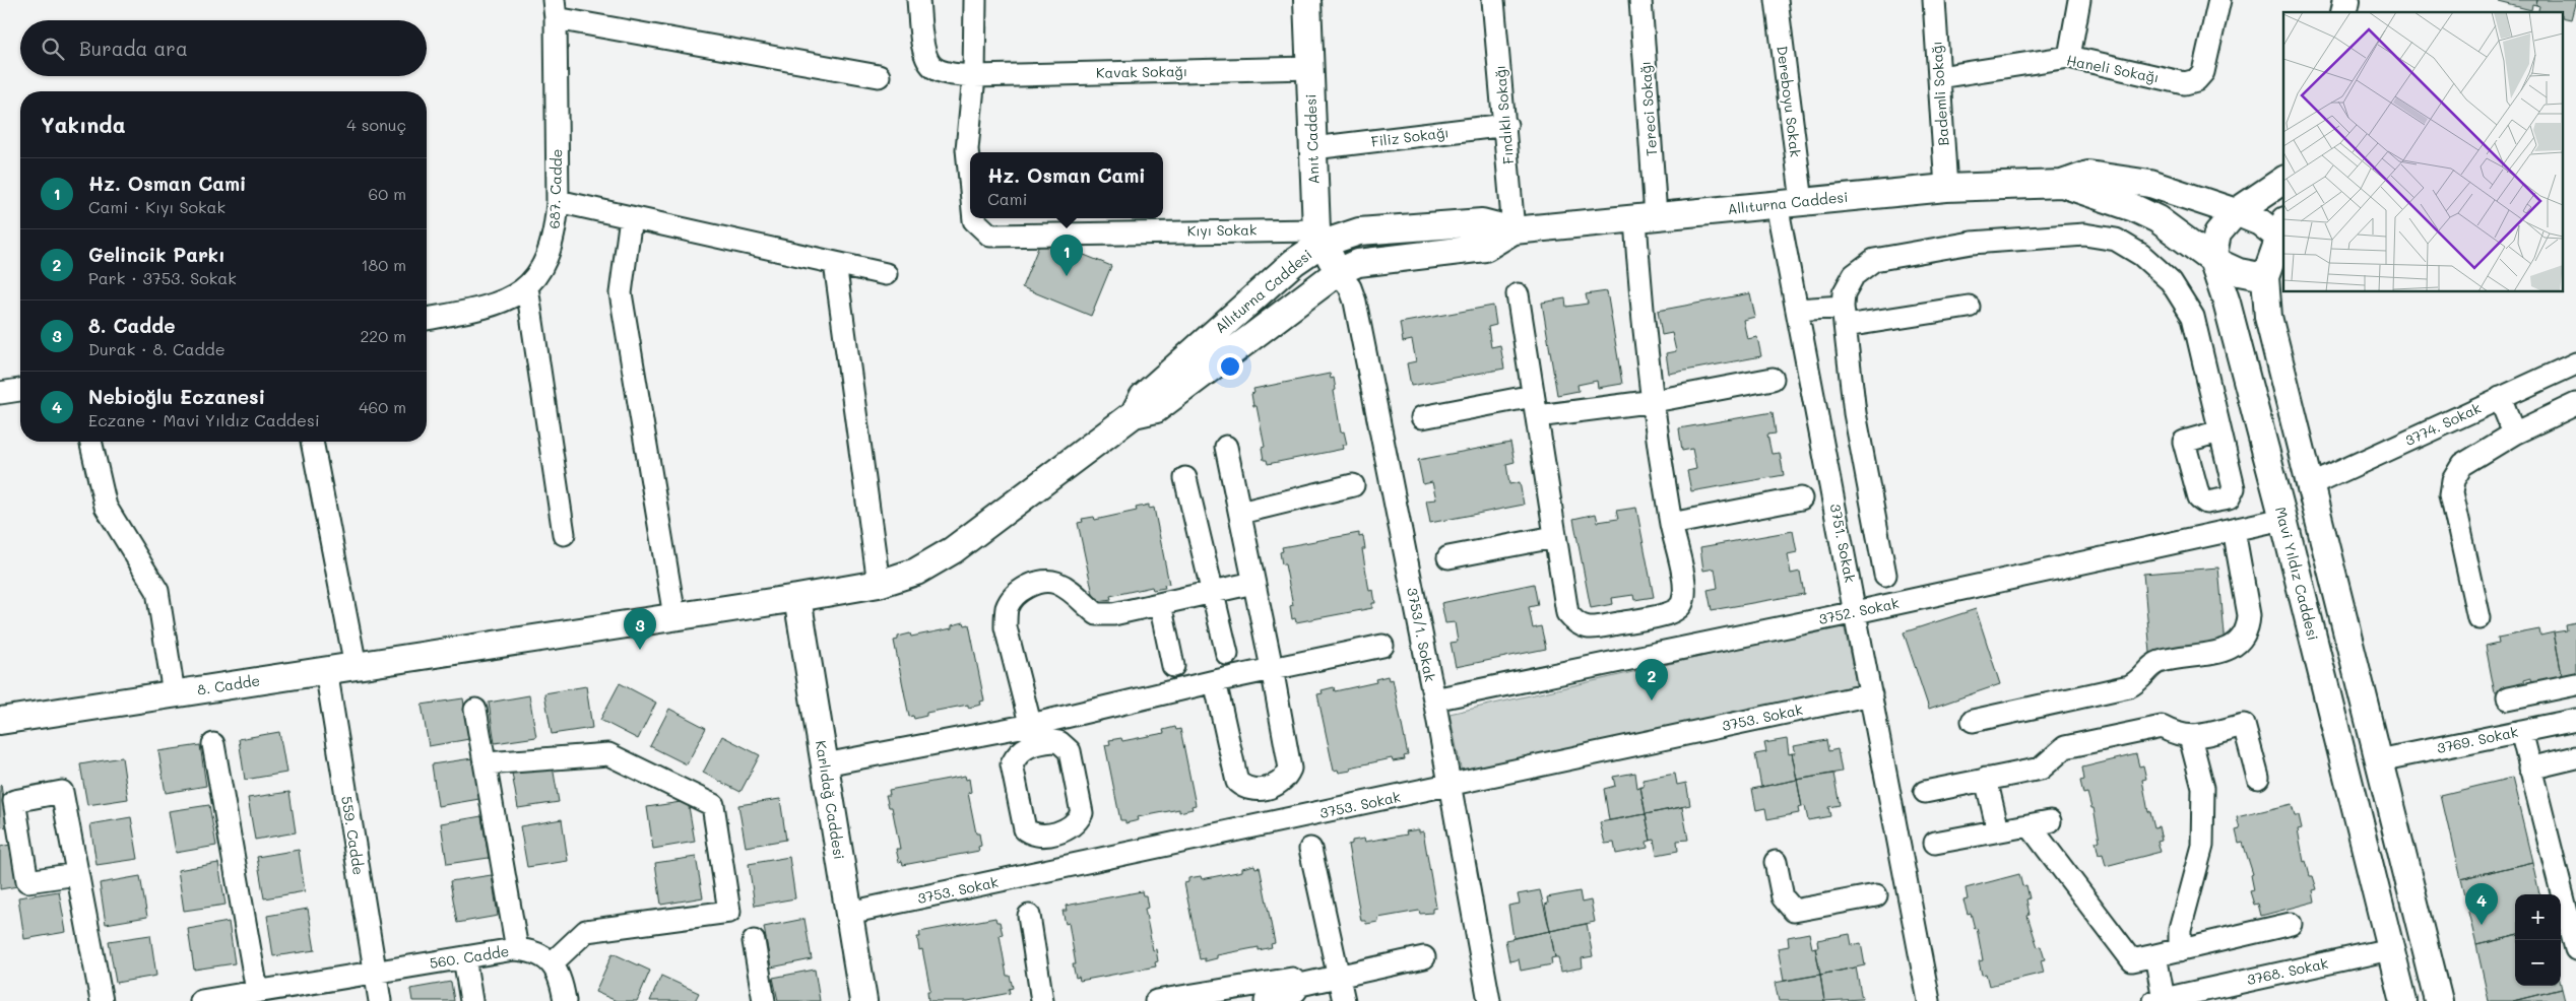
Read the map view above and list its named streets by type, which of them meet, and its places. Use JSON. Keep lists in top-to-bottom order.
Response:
{
  "streets": {
    "main road": [
      "Anıt Caddesi",
      "Allıturna Caddesi",
      "Mavi Yıldız Caddesi",
      "8. Cadde",
      "Karlıdağ Caddesi"
    ],
    "street": [
      "Haneli Sokağı",
      "Kavak Sokağı",
      "Bademli Sokağı",
      "Dereboyu Sokak",
      "Tereci Sokağı",
      "Fındıklı Sokağı",
      "Filiz Sokağı",
      "687. Cadde",
      "Kıyı Sokak",
      "3774. Sokak",
      "3751. Sokak",
      "3752. Sokak",
      "3753/1. Sokak",
      "3753. Sokak",
      "3769. Sokak",
      "559. Cadde",
      "560. Cadde",
      "3768. Sokak"
    ]
  },
  "crossings": [
    ["Haneli Sokağı", "Bademli Sokağı"],
    ["Kavak Sokağı", "Anıt Caddesi"],
    ["Kavak Sokağı", "Kıyı Sokak"],
    ["Bademli Sokağı", "Allıturna Caddesi"],
    ["Dereboyu Sokak", "Allıturna Caddesi"],
    ["Dereboyu Sokak", "3751. Sokak"],
    ["Tereci Sokağı", "Allıturna Caddesi"],
    ["Fındıklı Sokağı", "Filiz Sokağı"],
    ["Fındıklı Sokağı", "Allıturna Caddesi"],
    ["Filiz Sokağı", "Anıt Caddesi"],
    ["Anıt Caddesi", "Allıturna Caddesi"],
    ["Anıt Caddesi", "Kıyı Sokak"],
    ["Anıt Caddesi", "3753/1. Sokak"],
    ["Allıturna Caddesi", "Kıyı Sokak"],
    ["Allıturna Caddesi", "3751. Sokak"],
    ["Allıturna Caddesi", "Mavi Yıldız Caddesi"],
    ["Allıturna Caddesi", "3753/1. Sokak"],
    ["Allıturna Caddesi", "8. Cadde"],
    ["3751. Sokak", "3752. Sokak"],
    ["3751. Sokak", "3753. Sokak"],
    ["Mavi Yıldız Caddesi", "3752. Sokak"],
    ["Mavi Yıldız Caddesi", "3768. Sokak"],
    ["3752. Sokak", "3753/1. Sokak"],
    ["3753/1. Sokak", "3753. Sokak"],
    ["8. Cadde", "Karlıdağ Caddesi"],
    ["8. Cadde", "559. Cadde"],
    ["3753. Sokak", "Karlıdağ Caddesi"],
    ["559. Cadde", "560. Cadde"]
  ],
  "page": {
    "search": "Burada ara",
    "heading": ["Yakında", "4 sonuç"],
    "popup": ["Hz. Osman Cami", "Cami"],
    "list": [
      {
        "mark": "1",
        "name": "Hz. Osman Cami",
        "note": "Cami · Kıyı Sokak",
        "value": "60 m"
      },
      {
        "mark": "2",
        "name": "Gelincik Parkı",
        "note": "Park · 3753. Sokak",
        "value": "180 m"
      },
      {
        "mark": "3",
        "name": "8. Cadde",
        "note": "Durak · 8. Cadde",
        "value": "220 m"
      },
      {
        "mark": "4",
        "name": "Nebioğlu Eczanesi",
        "note": "Eczane · Mavi Yıldız Caddesi",
        "value": "460 m"
      }
    ],
    "pins": [
      "1",
      "3",
      "2",
      "4"
    ],
    "map_buttons": ["+", "−"]
  }
}
